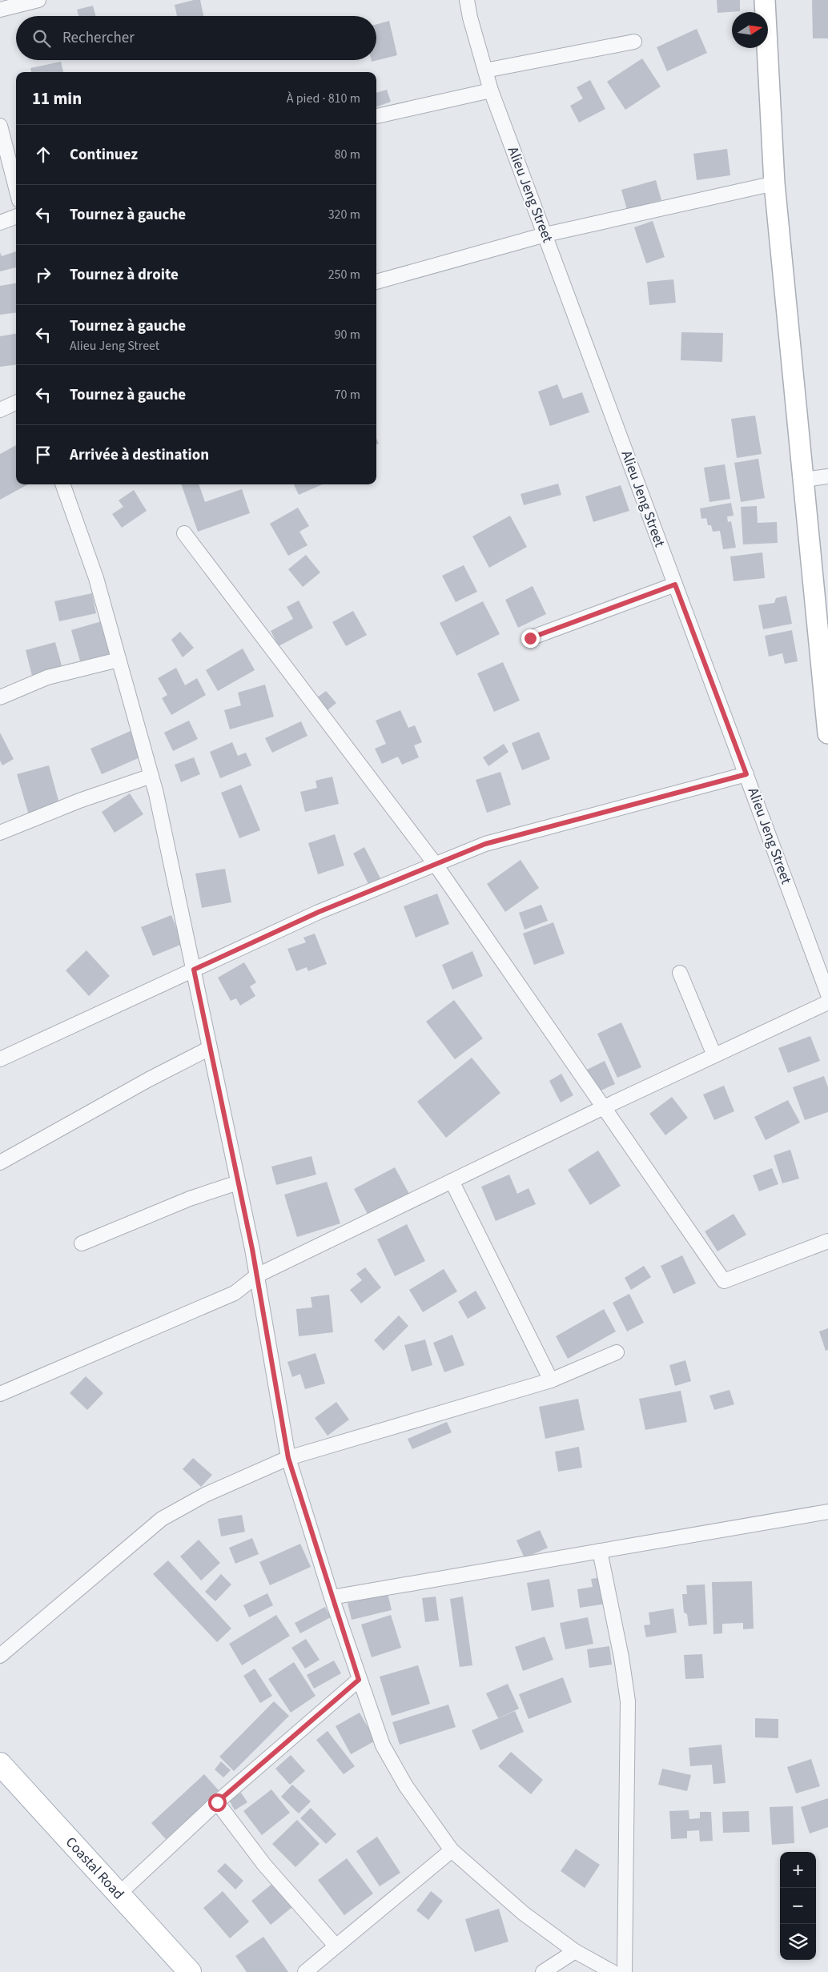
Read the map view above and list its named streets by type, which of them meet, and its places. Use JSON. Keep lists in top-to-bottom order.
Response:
{
  "streets": {
    "main road": ["Coastal Road"],
    "street": ["Alieu Jeng Street"]
  },
  "north": "right",
  "page": {
    "search": "Rechercher",
    "heading": ["11 min", "À pied · 810 m"],
    "list": [
      ["Continuez", "80 m"],
      ["Tournez à gauche", "320 m"],
      ["Tournez à droite", "250 m"],
      ["Tournez à gauche", "Alieu Jeng Street", "90 m"],
      ["Tournez à gauche", "70 m"],
      "Arrivée à destination"
    ],
    "map_buttons": ["+", "−"]
  }
}
